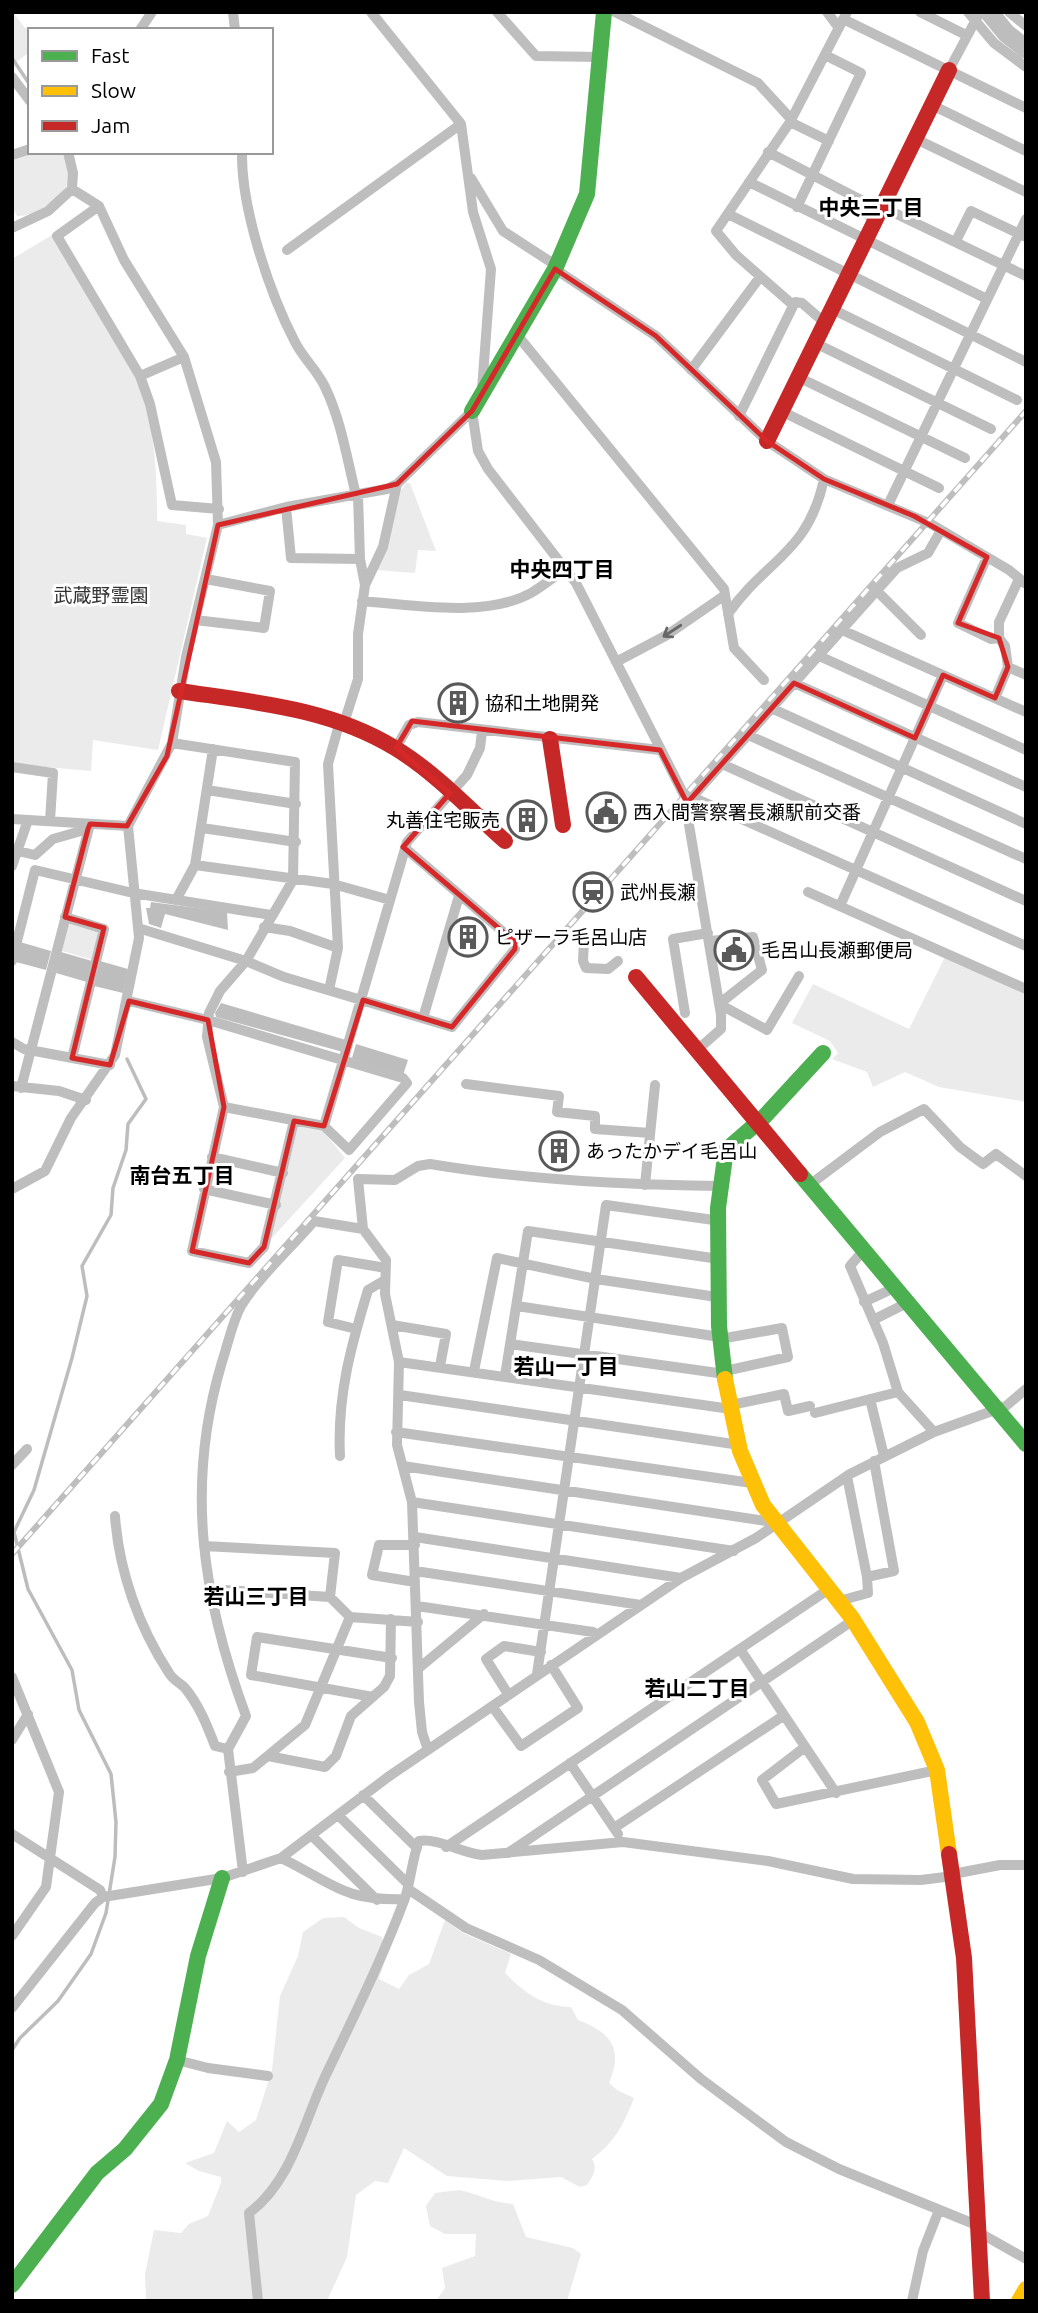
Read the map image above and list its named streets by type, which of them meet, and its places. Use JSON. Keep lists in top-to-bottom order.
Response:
{
  "districts": [
    "中央三丁目",
    "中央四丁目",
    "南台五丁目",
    "若山一丁目",
    "若山三丁目",
    "若山二丁目"
  ],
  "parks": ["武蔵野霊園"],
  "places": {
    "building": [
      "協和土地開発",
      "丸善住宅販売",
      "ピザーラ毛呂山店",
      "あったかデイ毛呂山"
    ],
    "public building": ["西入間警察署長瀬駅前交番", "毛呂山長瀬郵便局"],
    "station": ["武州長瀬"]
  },
  "legend": ["Fast", "Slow", "Jam"]
}
